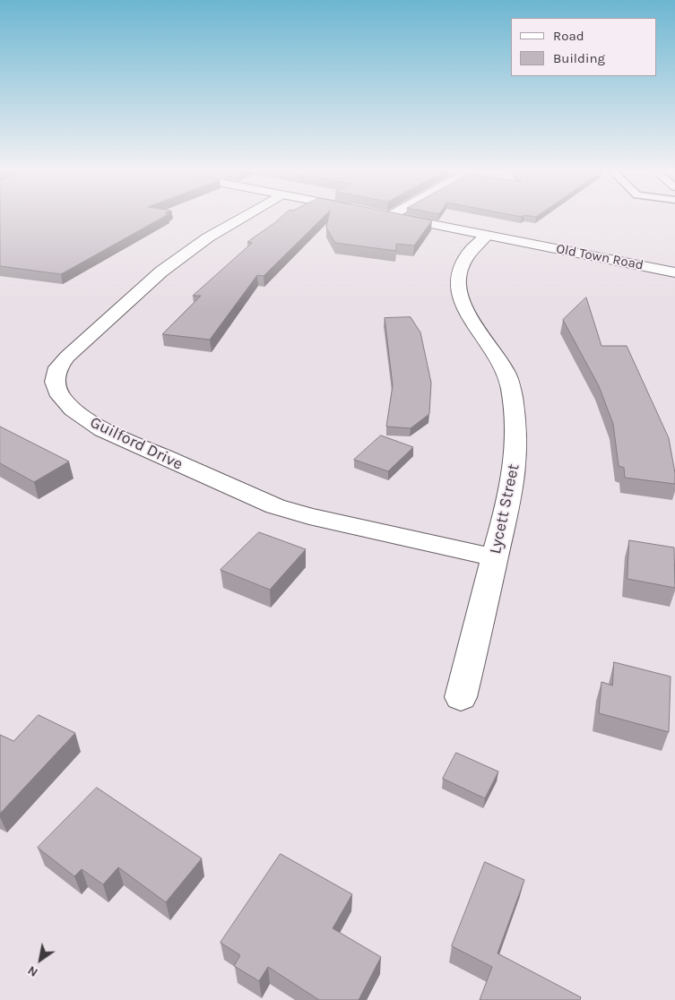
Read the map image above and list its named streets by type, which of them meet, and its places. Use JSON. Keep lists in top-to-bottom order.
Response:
{
  "streets": {
    "street": ["Old Town Road", "Guilford Drive", "Lycett Street"]
  },
  "crossings": [
    ["Old Town Road", "Lycett Street"],
    ["Guilford Drive", "Lycett Street"]
  ],
  "legend": ["Road", "Building"],
  "north": "bottom left"
}
